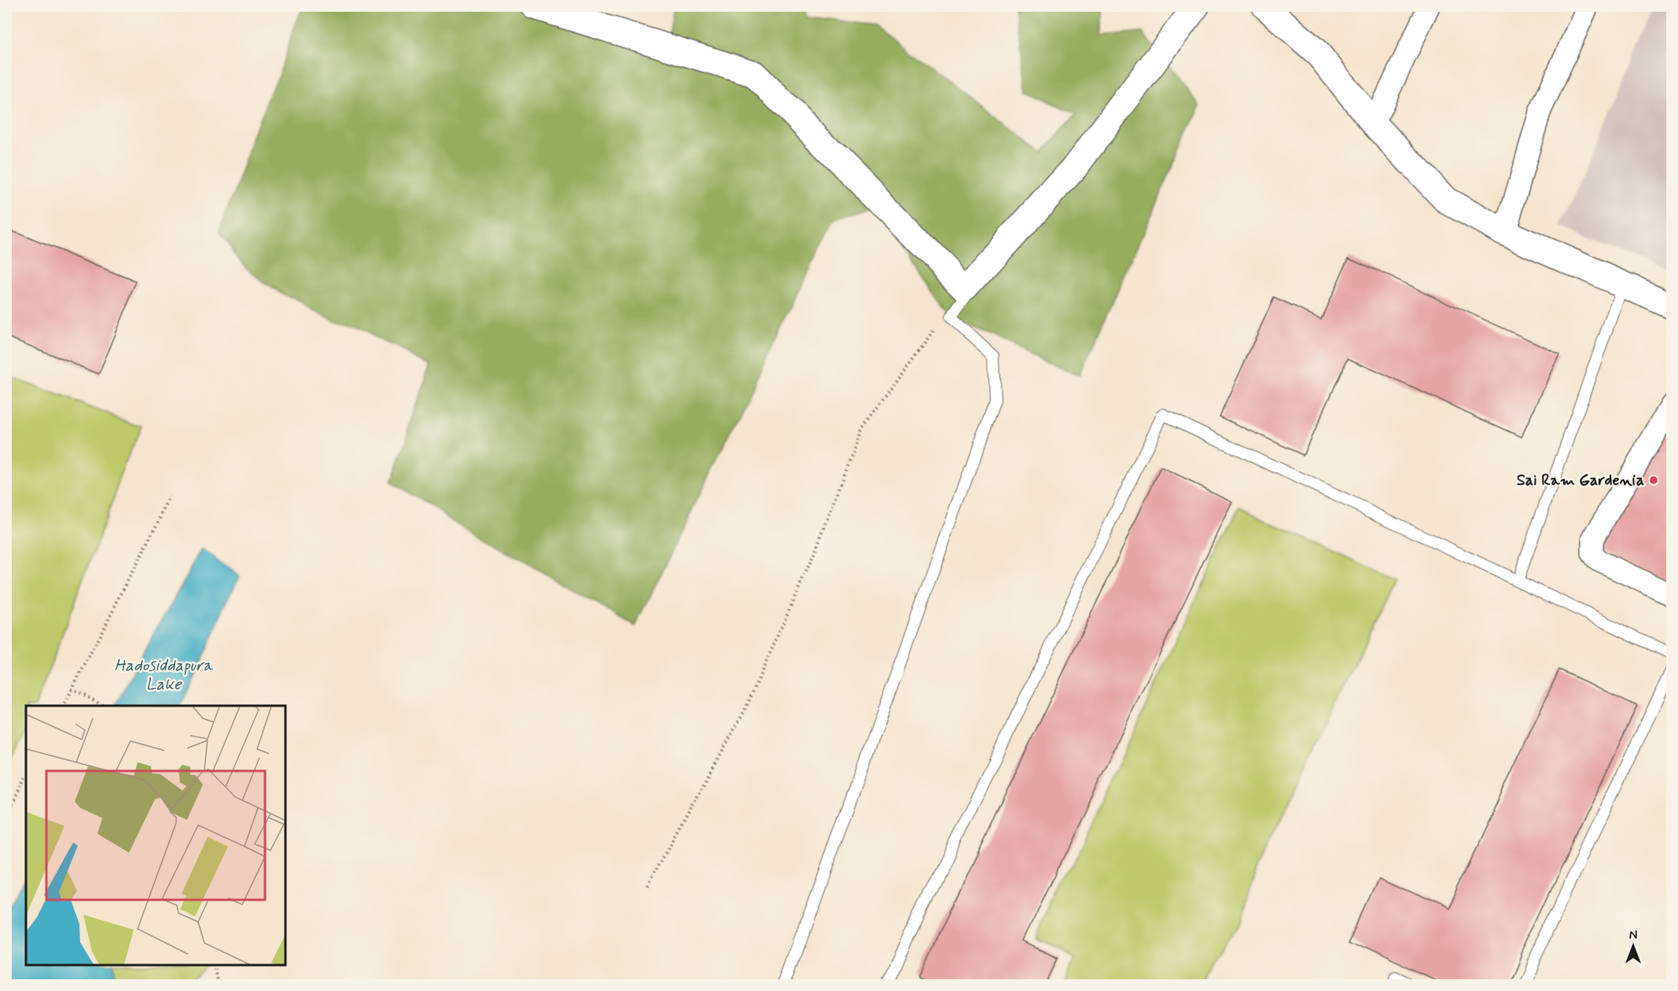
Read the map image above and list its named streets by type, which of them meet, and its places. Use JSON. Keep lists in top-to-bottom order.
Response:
{
  "water": ["Hadosiddapura Lake"],
  "places": ["Sai Ram Gardenia"],
  "north": "top"
}
